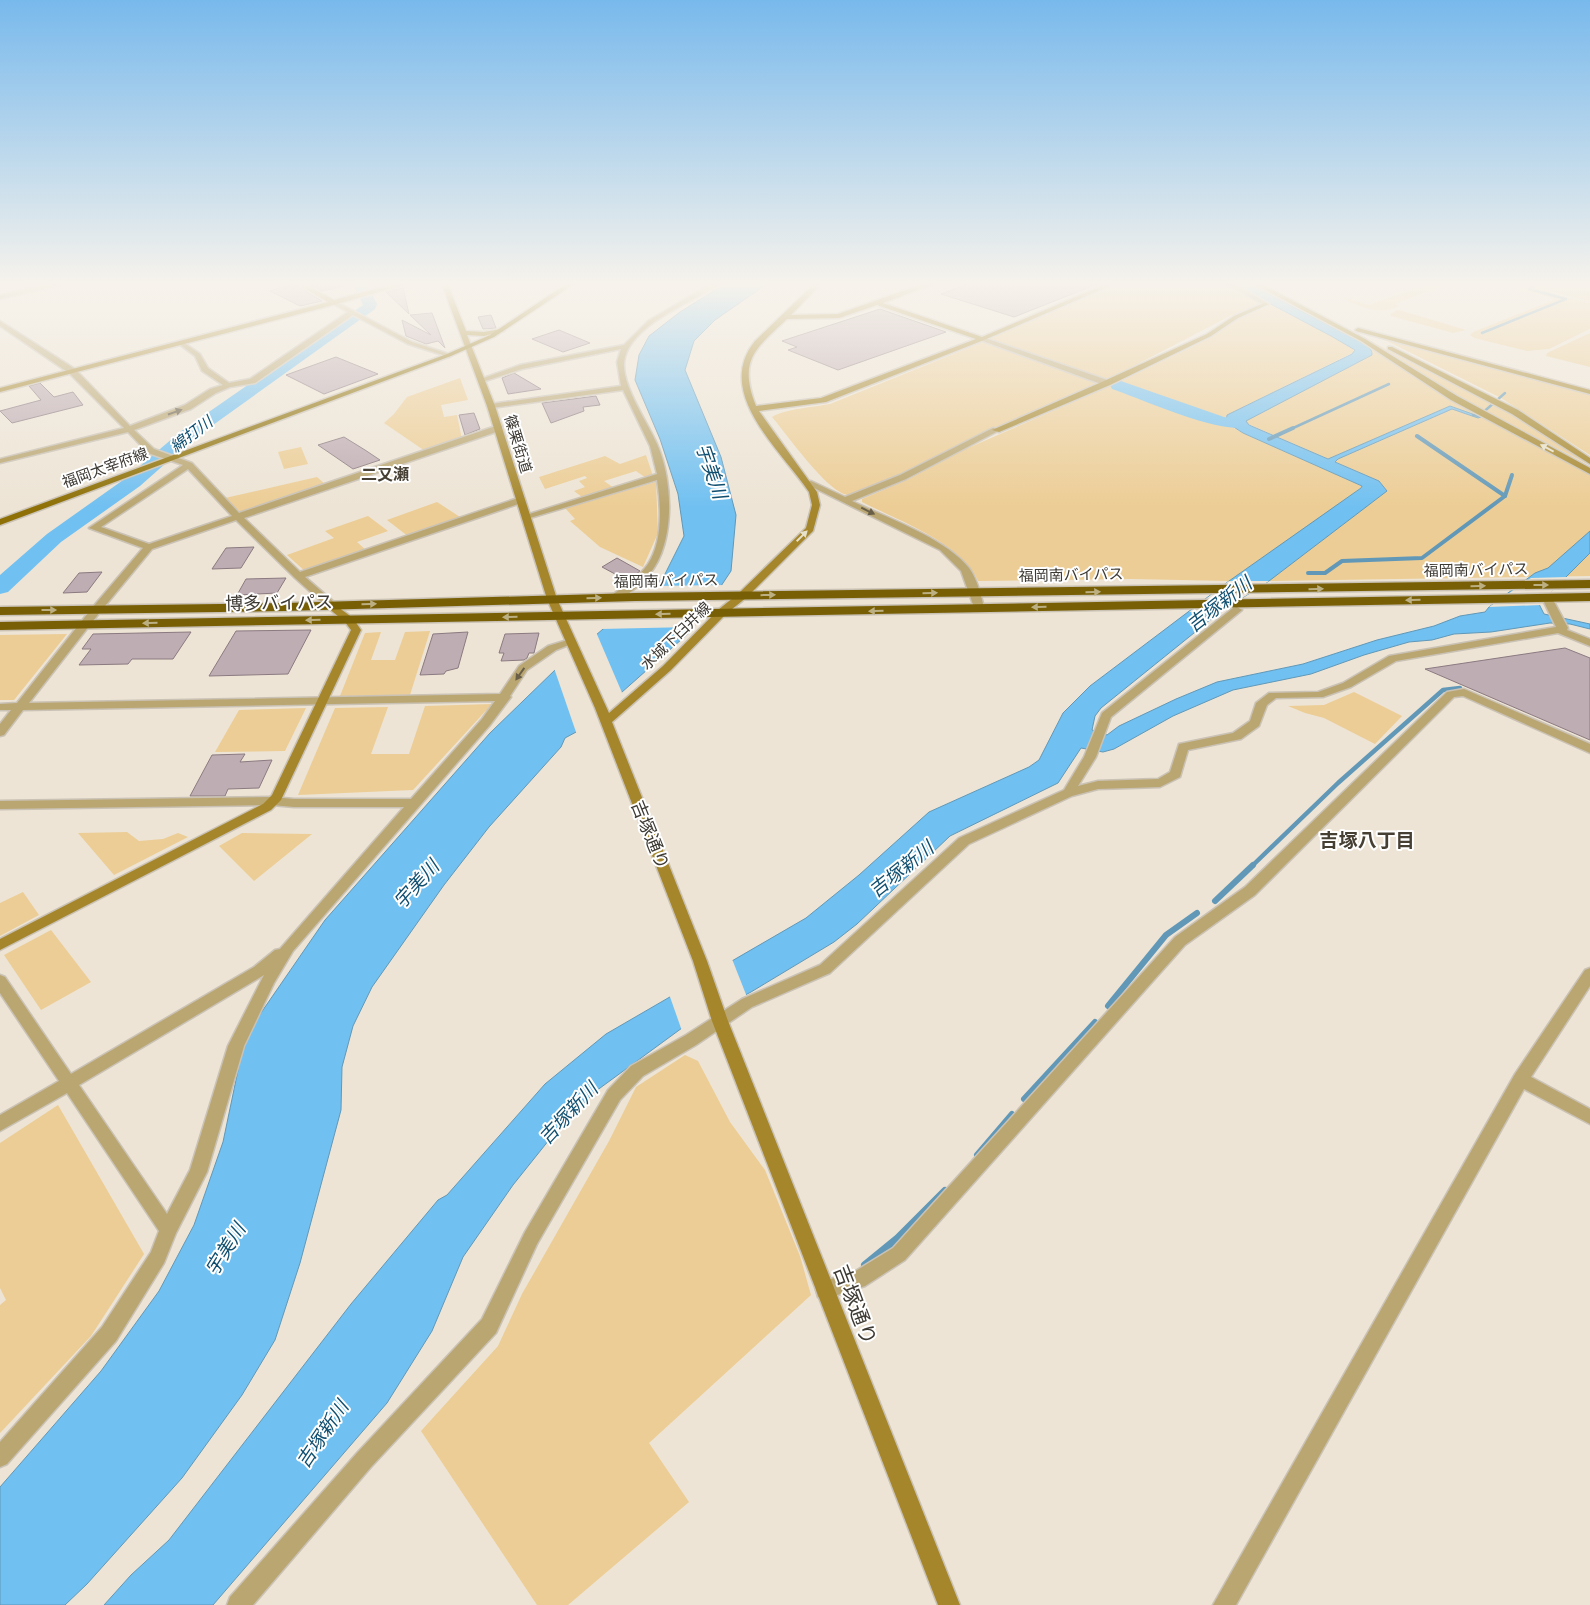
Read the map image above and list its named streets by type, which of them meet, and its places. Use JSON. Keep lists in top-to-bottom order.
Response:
{
  "streets": {
    "highway": ["福岡南バイパス", "博多バイパス"],
    "main road": ["福岡太宰府線"],
    "street": ["篠栗街道", "水城下臼井線", "吉塚通り"]
  },
  "crossings": [
    ["篠栗街道", "福岡南バイパス"],
    ["篠栗街道", "博多バイパス"],
    ["福岡南バイパス", "博多バイパス"],
    ["福岡南バイパス", "水城下臼井線"],
    ["水城下臼井線", "吉塚通り"]
  ],
  "districts": ["二又瀬", "吉塚八丁目"],
  "water": ["綿打川", "宇美川", "吉塚新川"]
}
